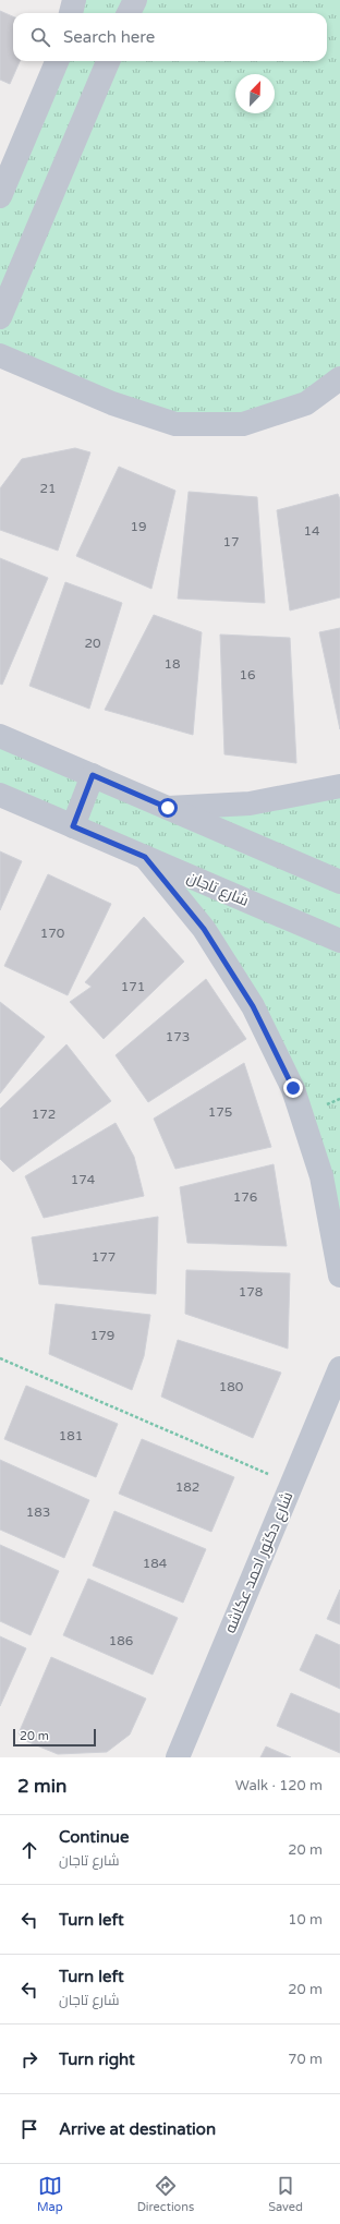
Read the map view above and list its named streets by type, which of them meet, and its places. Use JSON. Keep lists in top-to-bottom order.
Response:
{
  "streets": {
    "street": ["شارع تاجان", "شارع دكتور احمد عكاشه"]
  },
  "house_numbers": [
    "21",
    "19",
    "14",
    "17",
    "20",
    "18",
    "16",
    "170",
    "171",
    "173",
    "175",
    "172",
    "174",
    "176",
    "177",
    "178",
    "179",
    "180",
    "181",
    "182",
    "183",
    "184",
    "186"
  ],
  "scale_bar": "20 m",
  "north": "top right",
  "page": {
    "search": "Search here",
    "scale": "20 m",
    "heading": ["2 min", "Walk · 120 m"],
    "list": [
      ["Continue", "شارع تاجان", "20 m"],
      ["Turn left", "10 m"],
      ["Turn left", "شارع تاجان", "20 m"],
      ["Turn right", "70 m"],
      "Arrive at destination"
    ],
    "nav": ["Map", "Directions", "Saved"]
  }
}
